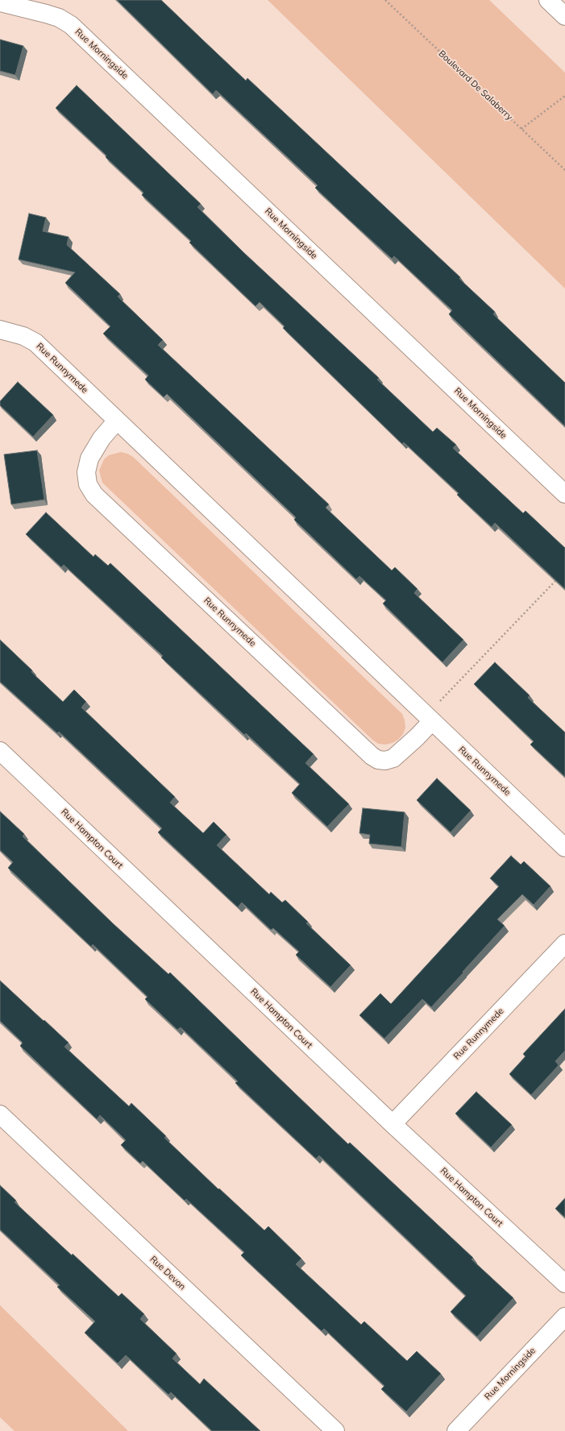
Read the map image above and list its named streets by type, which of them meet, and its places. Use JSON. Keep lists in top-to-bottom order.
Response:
{
  "streets": {
    "street": [
      "Rue Morningside",
      "Rue Runnymede",
      "Rue Hampton Court",
      "Rue Devon"
    ],
    "path": ["Boulevard De Salaberry"]
  },
  "crossings": [
    ["Rue Runnymede", "Rue Hampton Court"]
  ]
}
